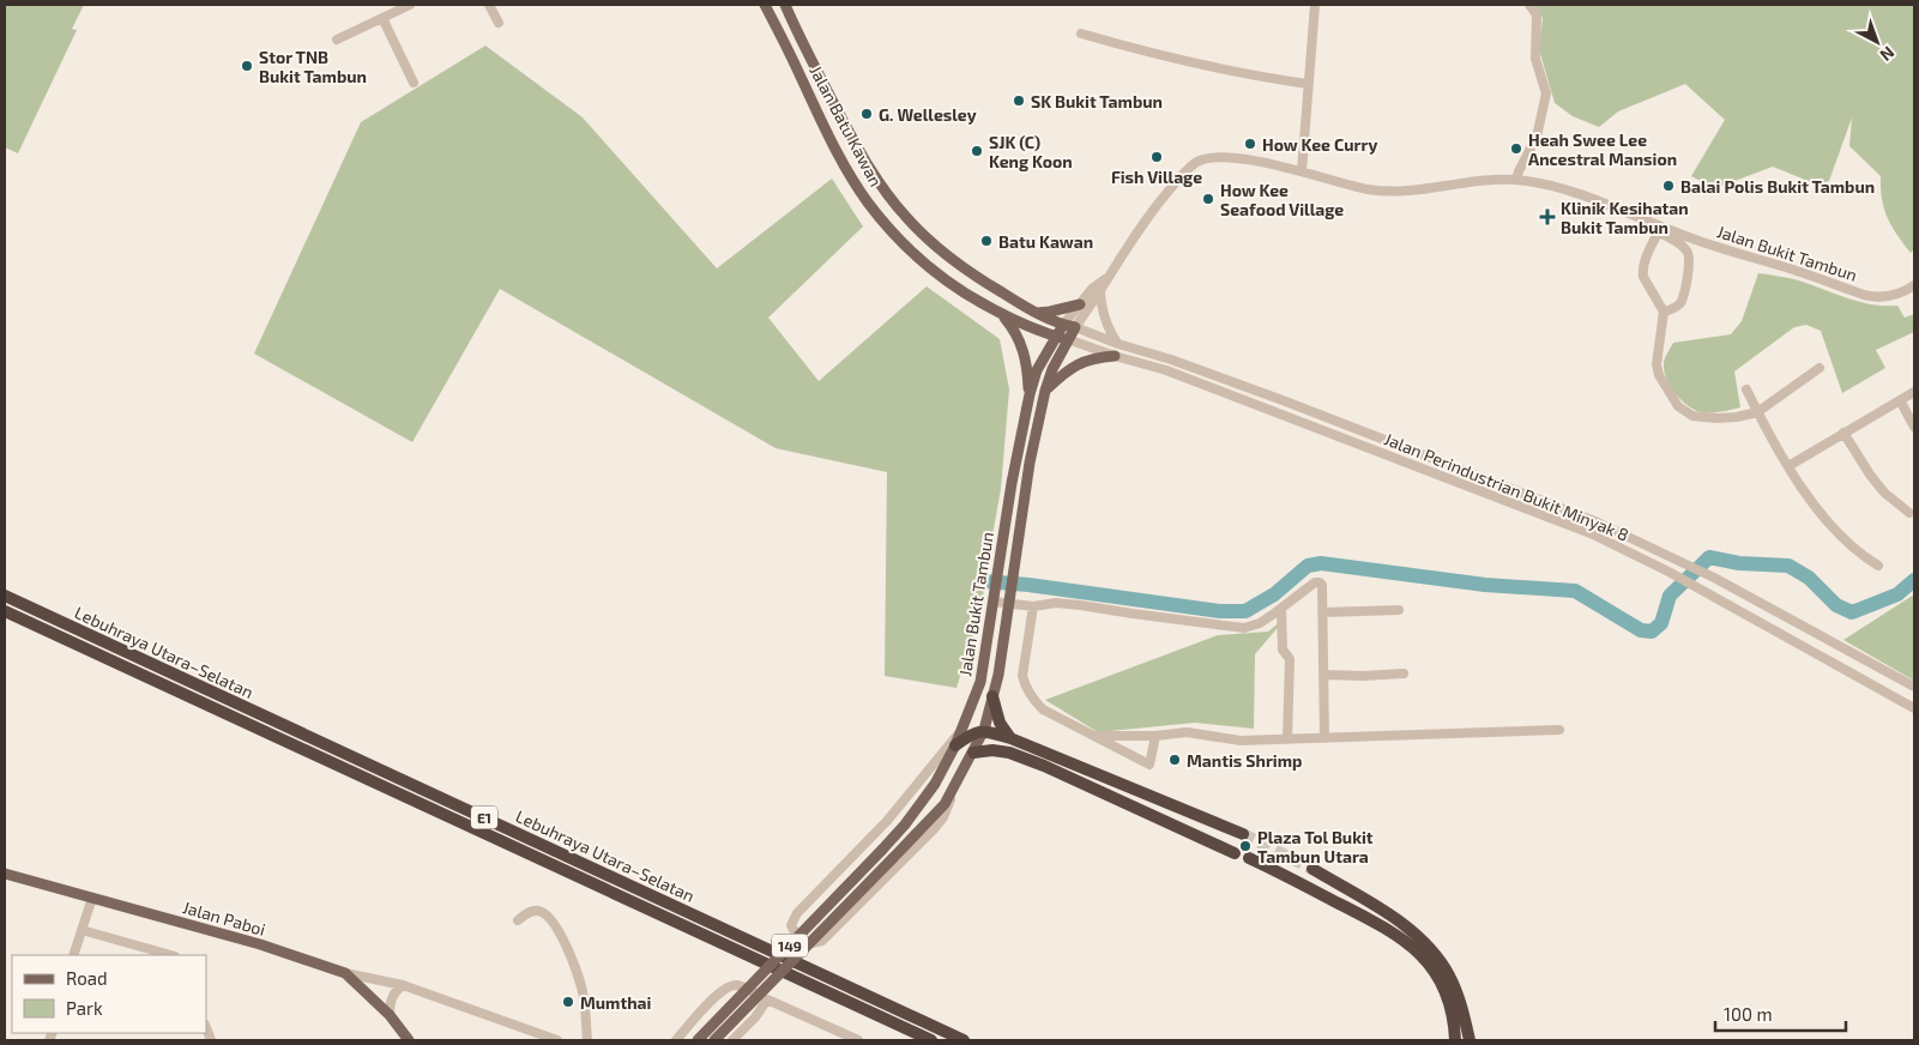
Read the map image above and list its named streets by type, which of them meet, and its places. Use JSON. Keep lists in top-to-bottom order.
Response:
{
  "streets": {
    "highway": ["Lebuhraya Utara–Selatan", "E1"],
    "main road": [
      "Jalan Batu Kawan",
      "Jalan Bukit Tambun",
      "Jalan Paboi",
      "149"
    ],
    "street": ["Jalan Perindustrian Bukit Minyak 8"]
  },
  "crossings": [
    ["Jalan Batu Kawan", "Jalan Bukit Tambun"],
    ["Jalan Batu Kawan", "Jalan Perindustrian Bukit Minyak 8"],
    ["Jalan Bukit Tambun", "Jalan Perindustrian Bukit Minyak 8"]
  ],
  "places": {
    "other": [
      "Stor TNB Bukit Tambun",
      "SK Bukit Tambun",
      "G. Wellesley",
      "How Kee Curry",
      "Heah Swee Lee Ancestral Mansion",
      "SJK (C) Keng Koon",
      "Fish Village",
      "Balai Polis Bukit Tambun",
      "How Kee Seafood Village",
      "Batu Kawan",
      "Mantis Shrimp",
      "Plaza Tol Bukit Tambun Utara",
      "Mumthai"
    ],
    "health": ["Klinik Kesihatan Bukit Tambun"]
  },
  "legend": ["Road", "Park"],
  "scale_bar": "100 m",
  "north": "bottom right"
}
